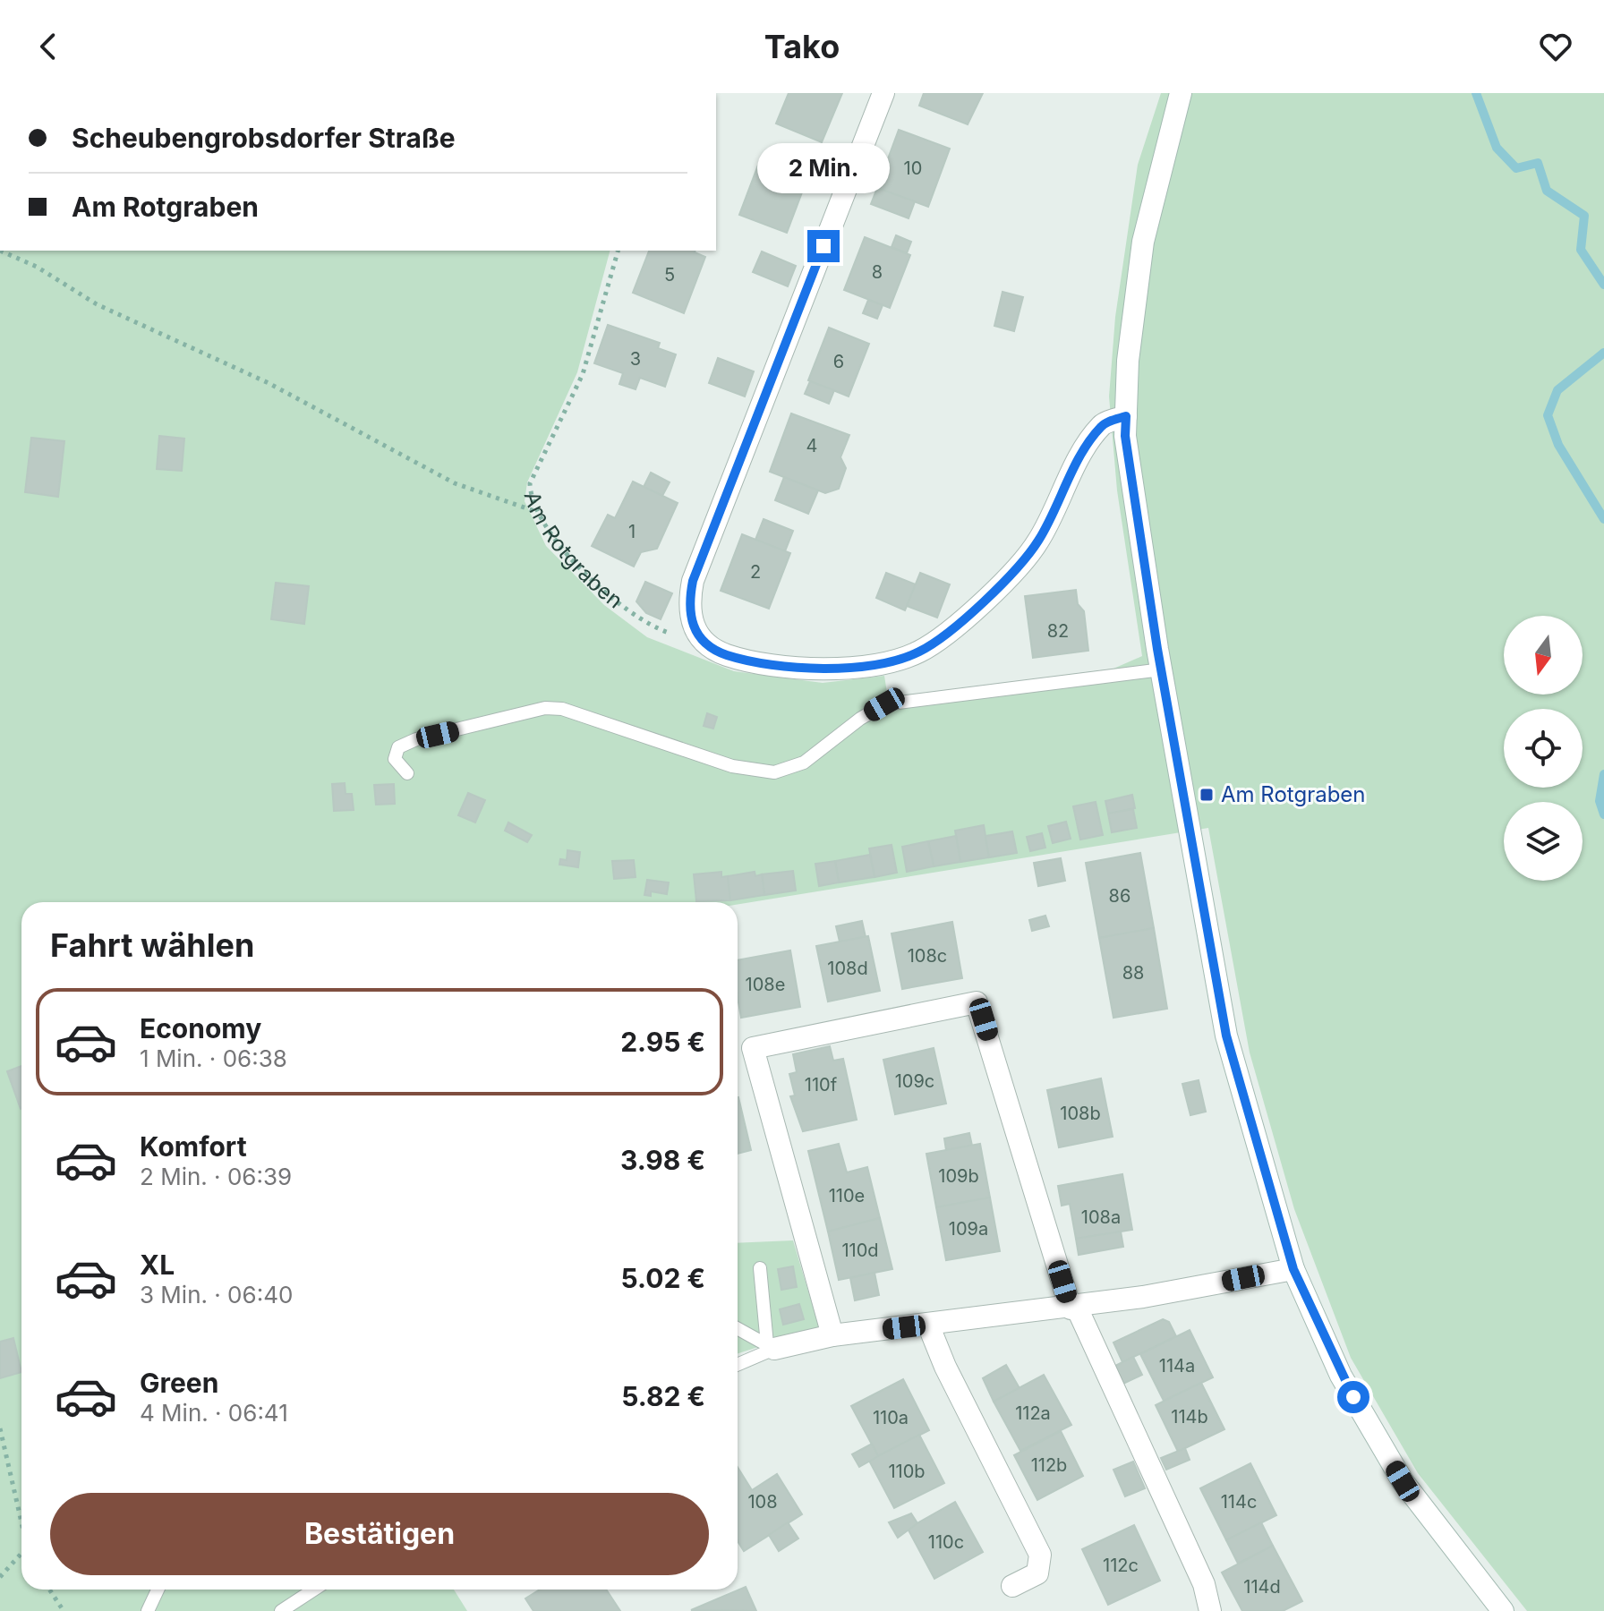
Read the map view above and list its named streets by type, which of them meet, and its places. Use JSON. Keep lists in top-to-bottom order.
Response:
{
  "streets": {
    "path": ["Am Rotgraben"]
  },
  "places": {
    "transit": ["Am Rotgraben"]
  },
  "house_numbers": [
    "10",
    "8",
    "5",
    "3",
    "6",
    "4",
    "1",
    "2",
    "82",
    "86",
    "108c",
    "108d",
    "88",
    "108e",
    "109c",
    "110f",
    "108b",
    "109b",
    "110e",
    "108a",
    "109a",
    "110d",
    "114a",
    "112a",
    "114b",
    "110a",
    "112b",
    "110b",
    "108",
    "114c",
    "110c",
    "112c",
    "114d"
  ],
  "north": "bottom",
  "page": {
    "header": "Tako",
    "banner": ["Scheubengrobsdorfer Straße", "Am Rotgraben"],
    "bubble": "2 Min.",
    "heading": "Fahrt wählen",
    "list": [
      {
        "name": "Economy",
        "note": "1 Min. · 06:38",
        "value": "2.95 €"
      },
      {
        "name": "Komfort",
        "note": "2 Min. · 06:39",
        "value": "3.98 €"
      },
      {
        "name": "XL",
        "note": "3 Min. · 06:40",
        "value": "5.02 €"
      },
      {
        "name": "Green",
        "note": "4 Min. · 06:41",
        "value": "5.82 €"
      }
    ],
    "buttons": "Bestätigen"
  }
}
